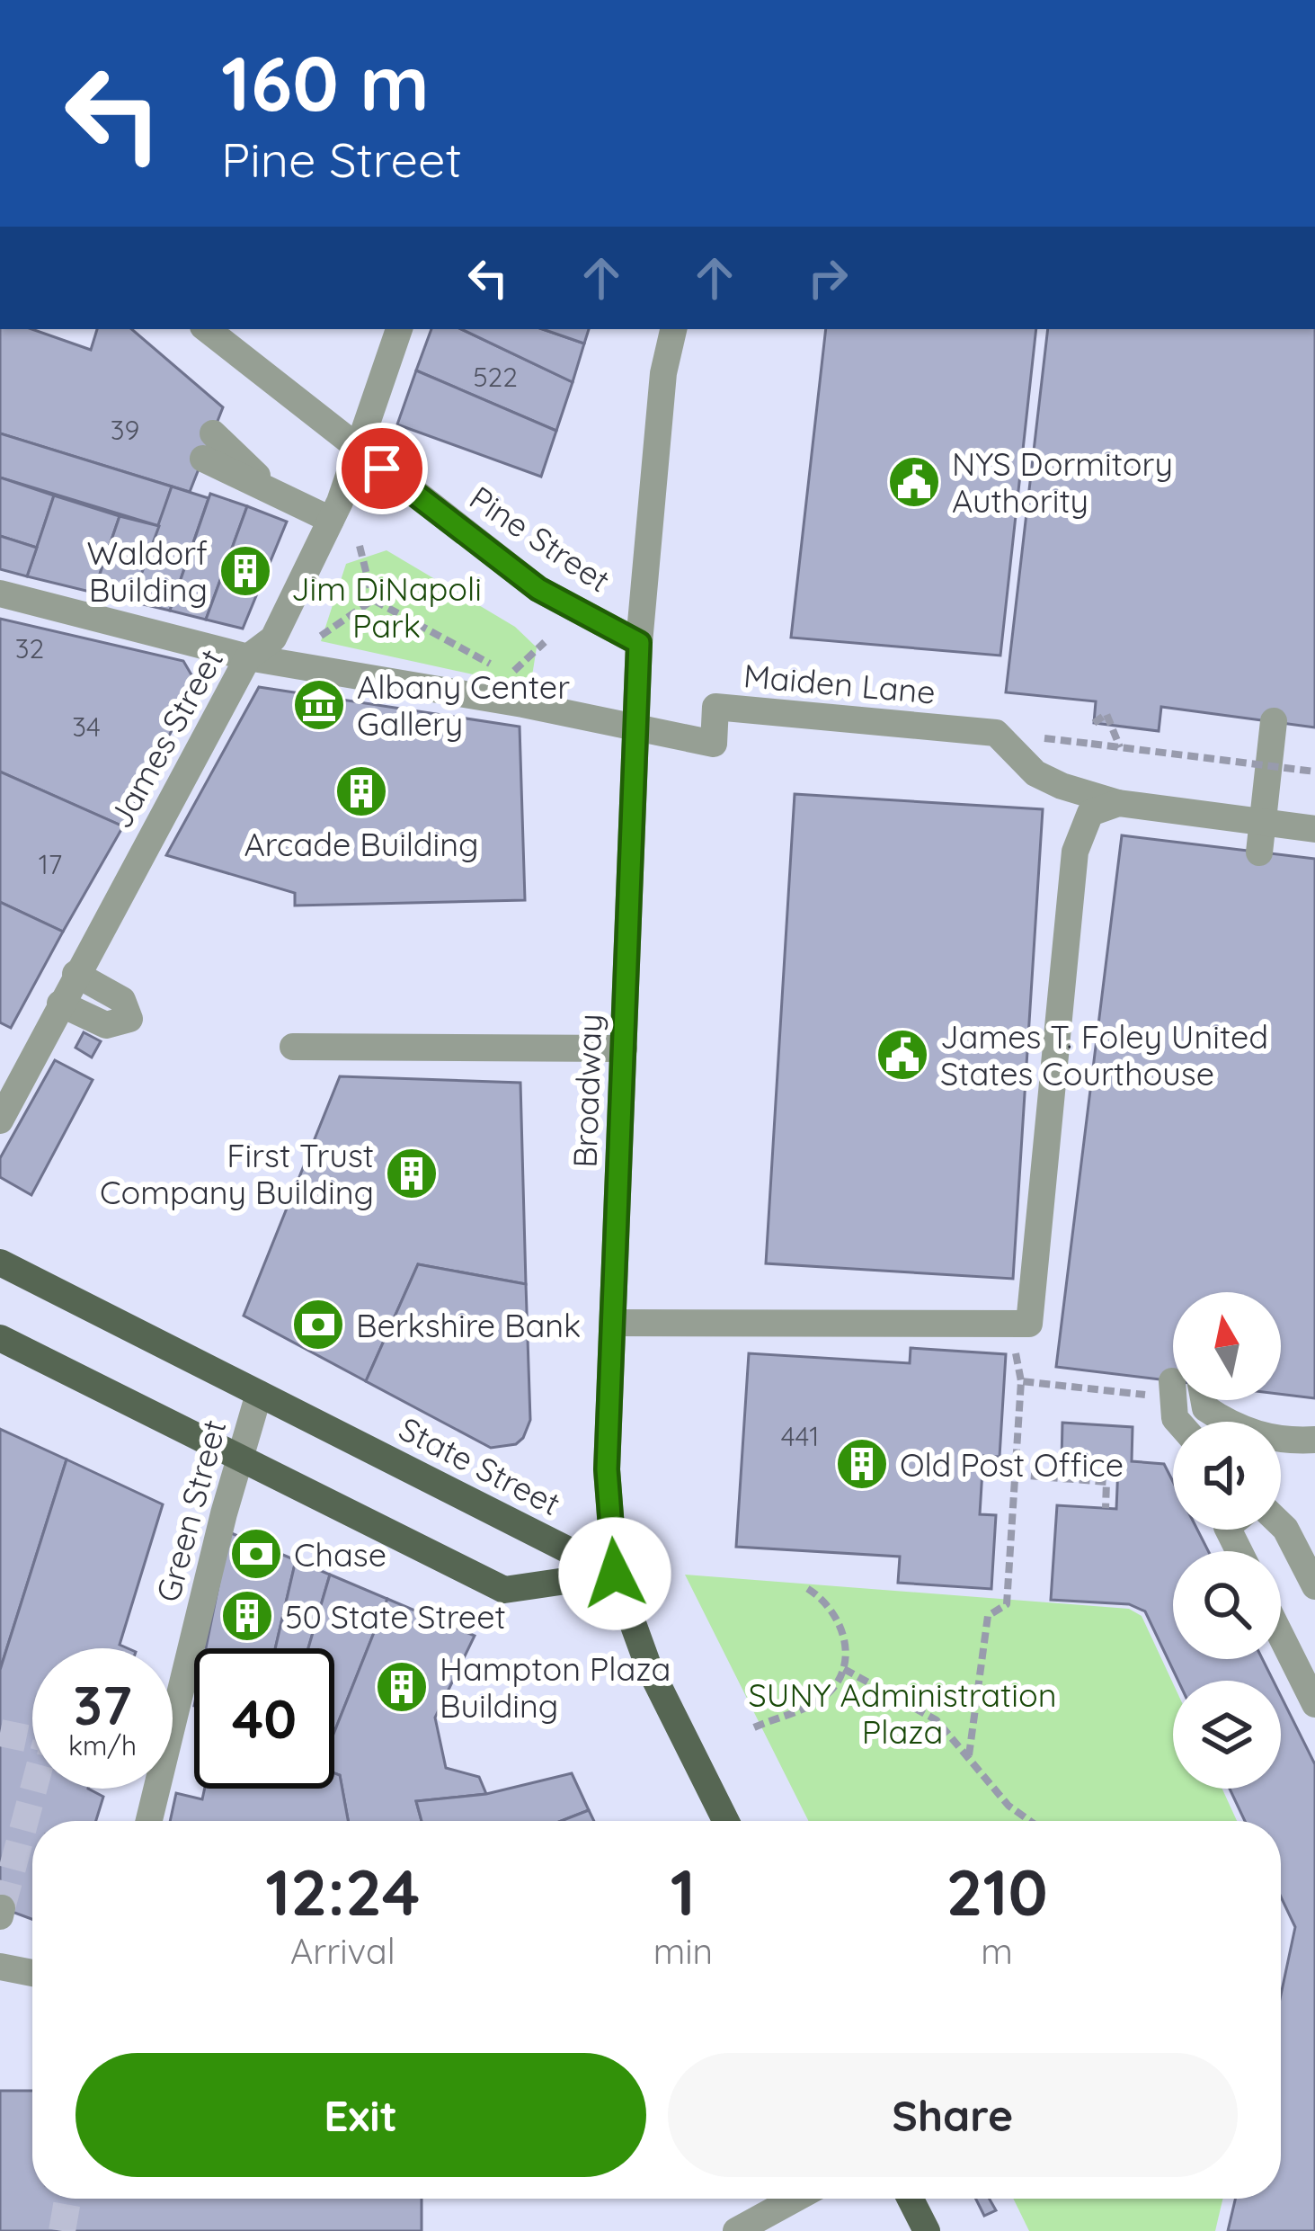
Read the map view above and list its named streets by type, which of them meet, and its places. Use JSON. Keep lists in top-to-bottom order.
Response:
{
  "streets": {
    "main road": ["Broadway", "State Street"],
    "street": [
      "Pine Street",
      "Maiden Lane",
      "James Street",
      "Green Street"
    ]
  },
  "crossings": [
    ["Pine Street", "James Street"],
    ["Pine Street", "Broadway"],
    ["Maiden Lane", "James Street"],
    ["Maiden Lane", "Broadway"],
    ["Broadway", "State Street"],
    ["State Street", "Green Street"]
  ],
  "parks": ["Jim DiNapoli Park", "SUNY Administration Plaza"],
  "places": {
    "public building": ["NYS Dormitory Authority", "James T. Foley United States Courthouse"],
    "building": [
      "Waldorf Building",
      "Arcade Building",
      "First Trust Company Building",
      "Old Post Office",
      "50 State Street",
      "Hampton Plaza Building"
    ],
    "museum": ["Albany Center Gallery"],
    "bank": ["Berkshire Bank", "Chase"]
  },
  "house_numbers": [
    "522",
    "39",
    "32",
    "34",
    "17",
    "441"
  ],
  "north": "top",
  "page": {
    "turn": ["160 m", "Pine Street"],
    "speed": "37 km/h",
    "limit": "40",
    "eta": [
      "12:24",
      "Arrival",
      "1",
      "min",
      "210",
      "m"
    ],
    "buttons": ["Exit", "Share"]
  }
}
